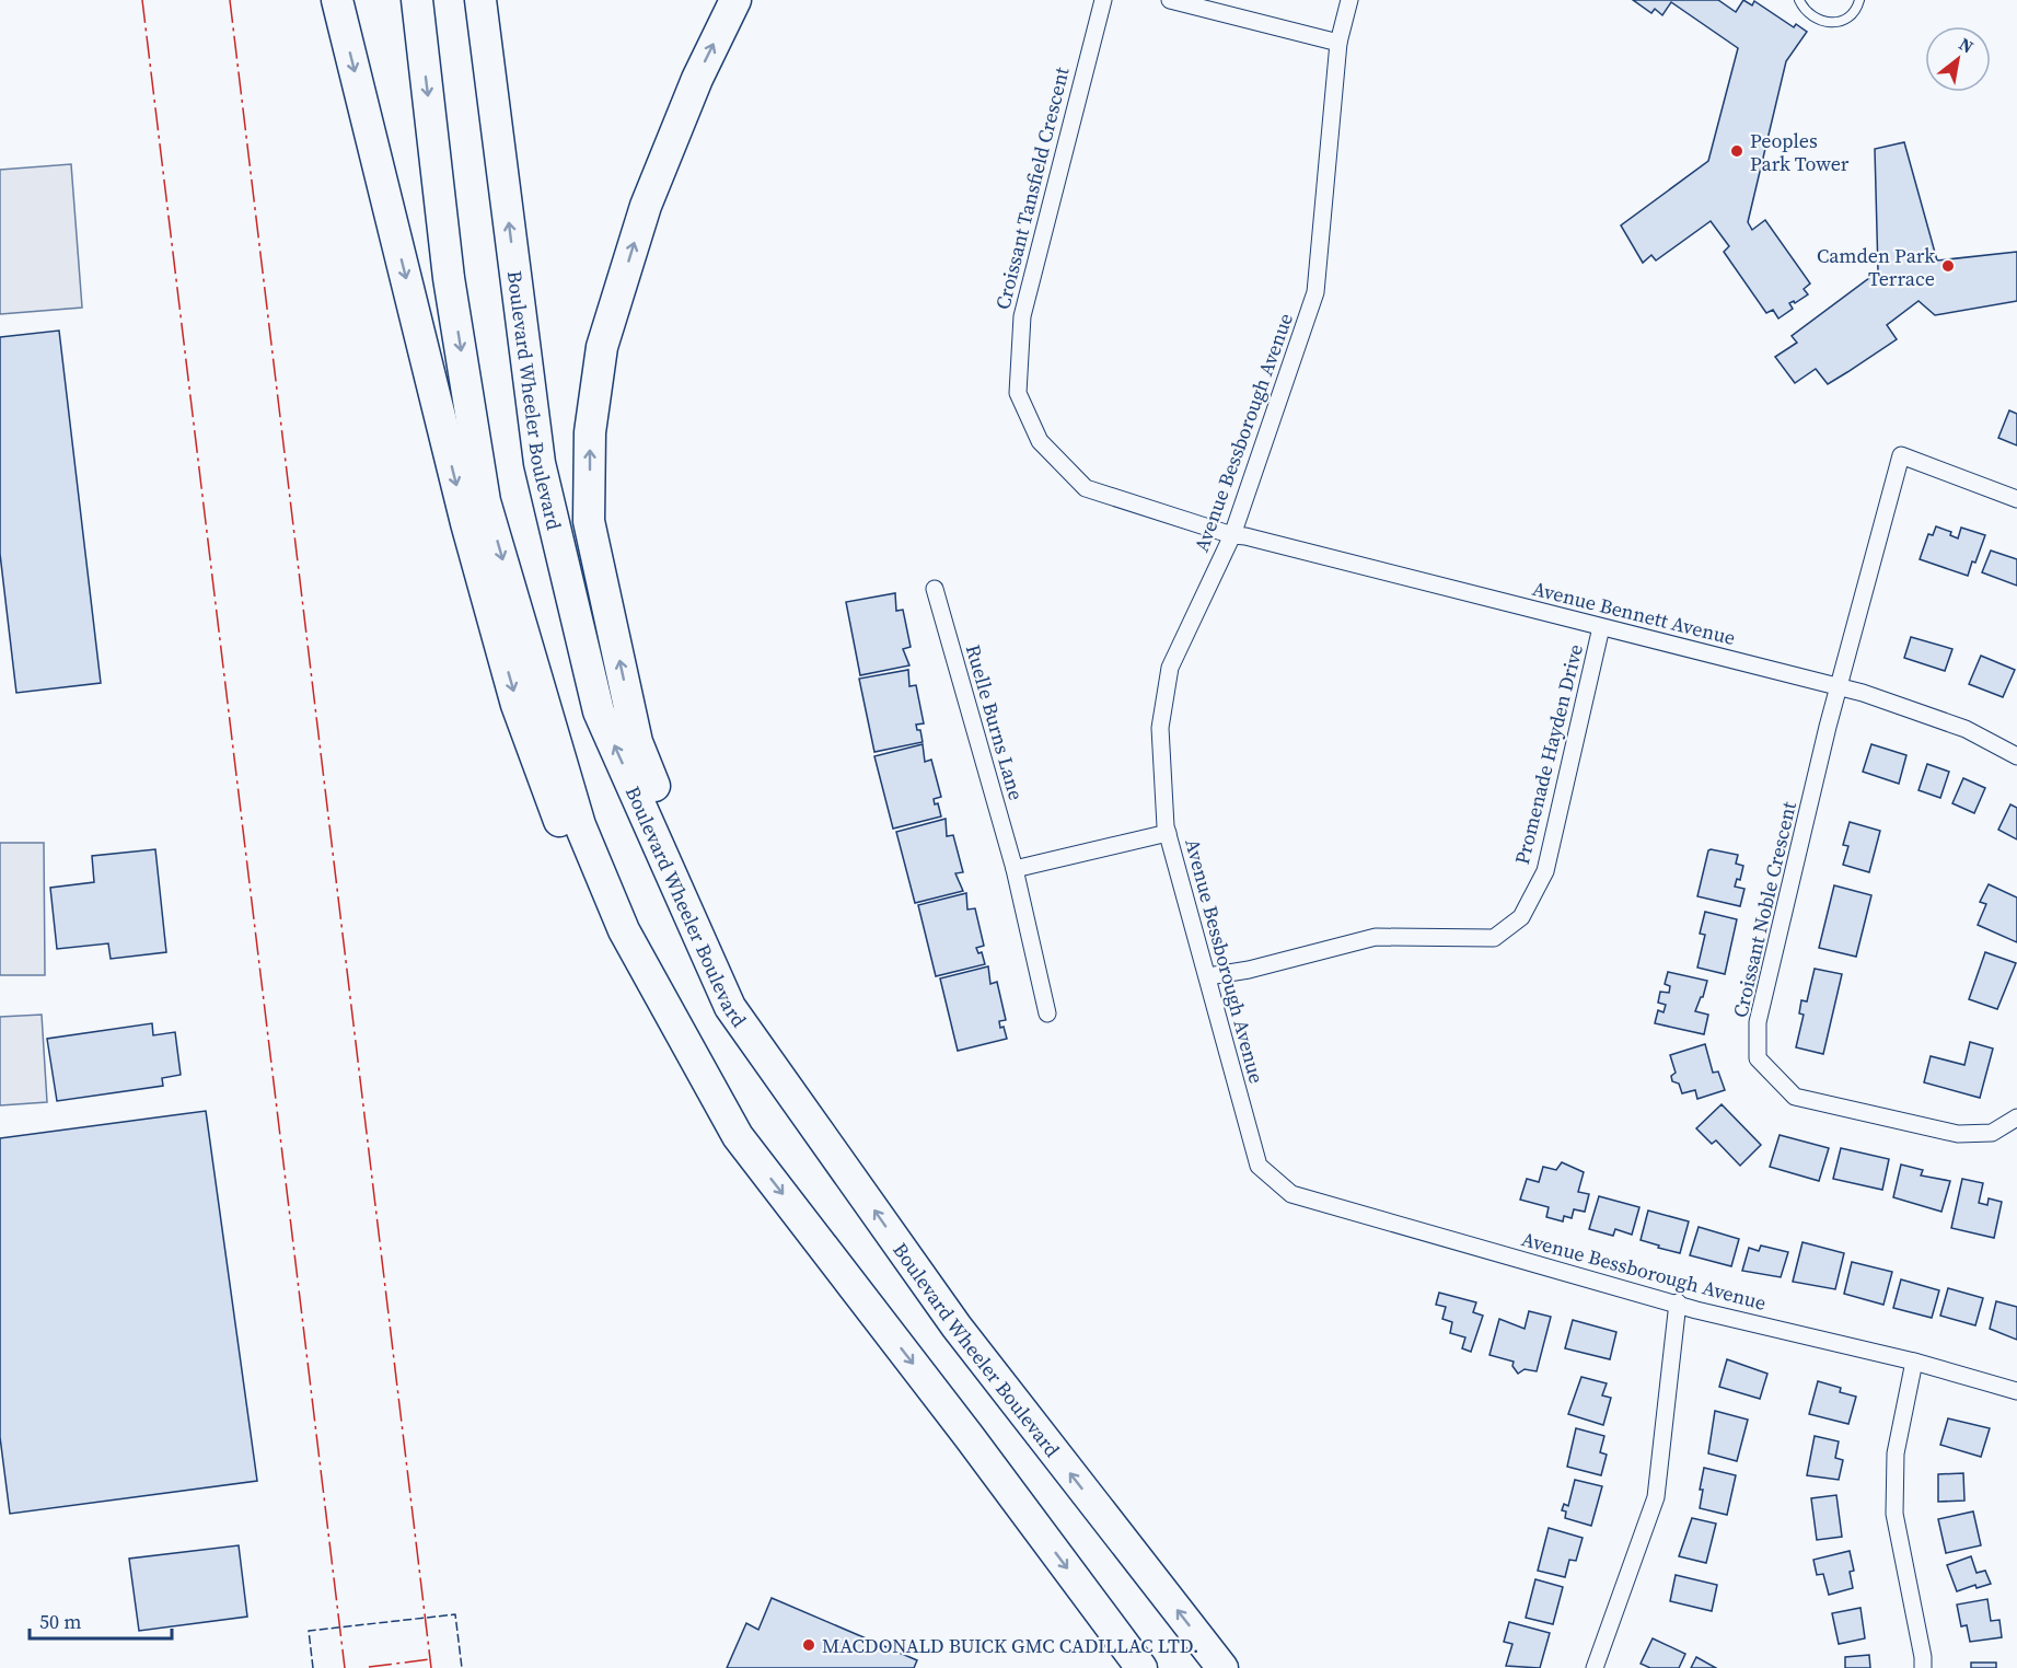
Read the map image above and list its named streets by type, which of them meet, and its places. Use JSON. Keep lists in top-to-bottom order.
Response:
{
  "streets": {
    "highway": ["Boulevard Wheeler Boulevard"],
    "street": [
      "Croissant Tansfield Crescent",
      "Avenue Bessborough Avenue",
      "Avenue Bennett Avenue",
      "Ruelle Burns Lane",
      "Promenade Hayden Drive",
      "Croissant Noble Crescent"
    ]
  },
  "crossings": [
    ["Croissant Tansfield Crescent", "Avenue Bessborough Avenue"],
    ["Croissant Tansfield Crescent", "Avenue Bennett Avenue"],
    ["Avenue Bessborough Avenue", "Avenue Bennett Avenue"],
    ["Avenue Bessborough Avenue", "Promenade Hayden Drive"],
    ["Avenue Bennett Avenue", "Promenade Hayden Drive"],
    ["Avenue Bennett Avenue", "Croissant Noble Crescent"]
  ],
  "places": ["Peoples Park Tower", "Camden Park Terrace", "MACDONALD BUICK GMC CADILLAC LTD."],
  "scale_bar": "50 m",
  "north": "top right"
}
